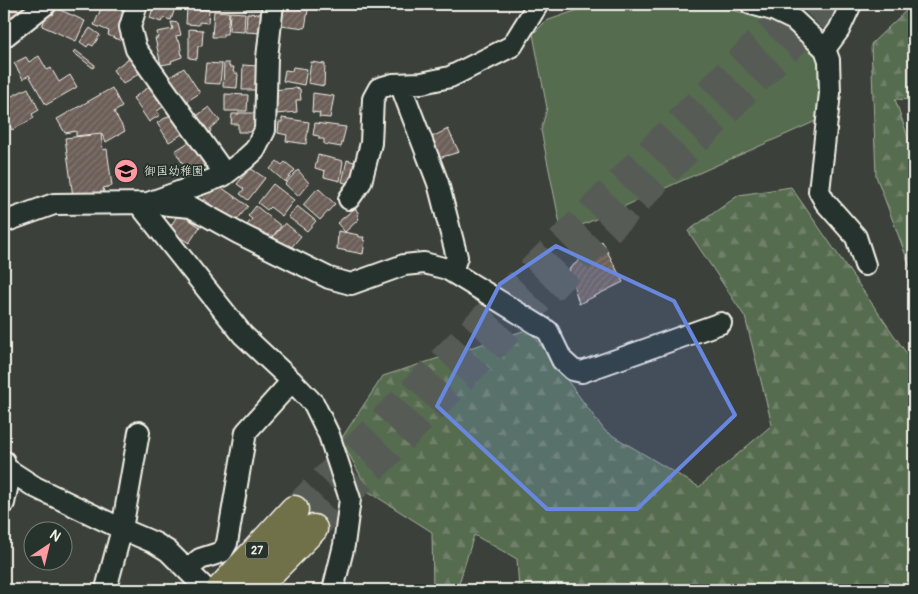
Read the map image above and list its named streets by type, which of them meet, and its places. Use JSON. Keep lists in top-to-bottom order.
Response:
{
  "streets": {
    "main road": ["27"]
  },
  "places": {
    "school or university": ["御国幼稚園"]
  },
  "north": "top right"
}
